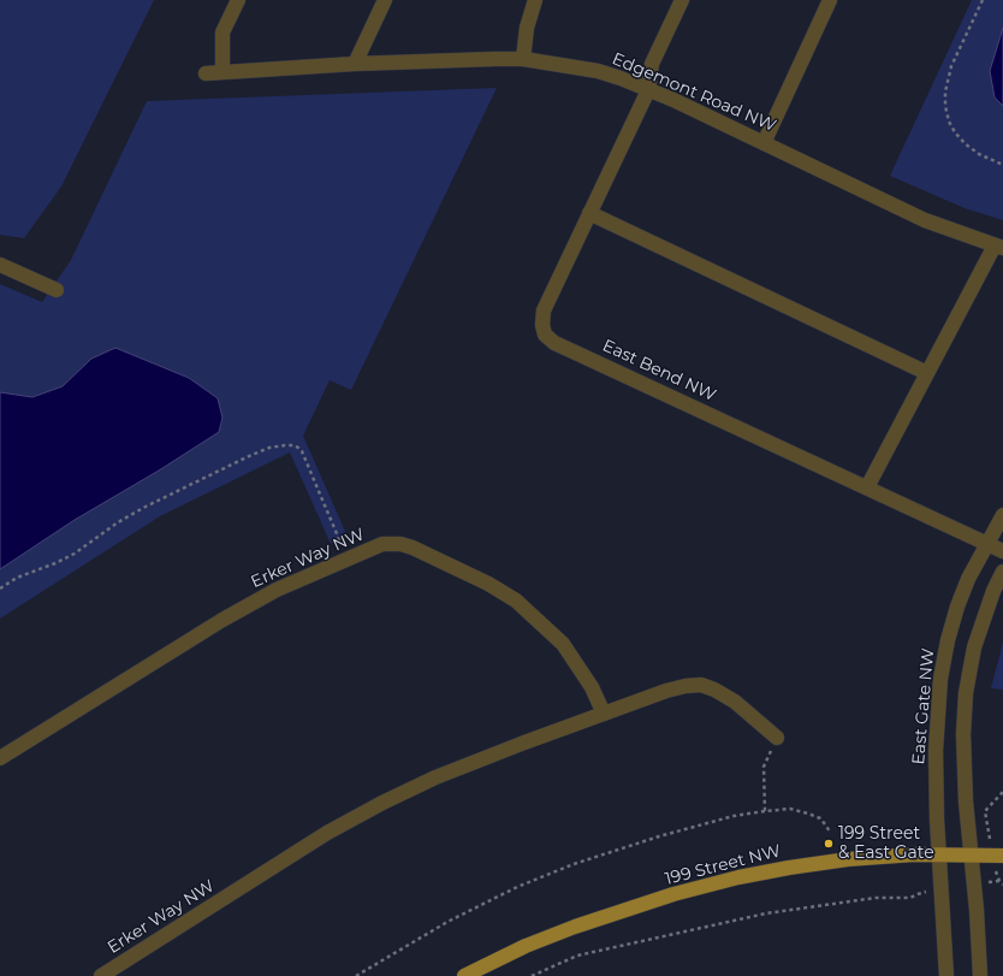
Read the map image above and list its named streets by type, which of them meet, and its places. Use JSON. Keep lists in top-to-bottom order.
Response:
{
  "streets": {
    "main road": ["199 Street NW"],
    "street": [
      "Edgemont Road NW",
      "East Bend NW",
      "Erker Way NW",
      "East Gate NW"
    ]
  },
  "crossings": [
    ["Edgemont Road NW", "East Bend NW"],
    ["East Bend NW", "East Gate NW"],
    ["East Gate NW", "199 Street NW"]
  ],
  "places": ["199 Street & East Gate"]
}
